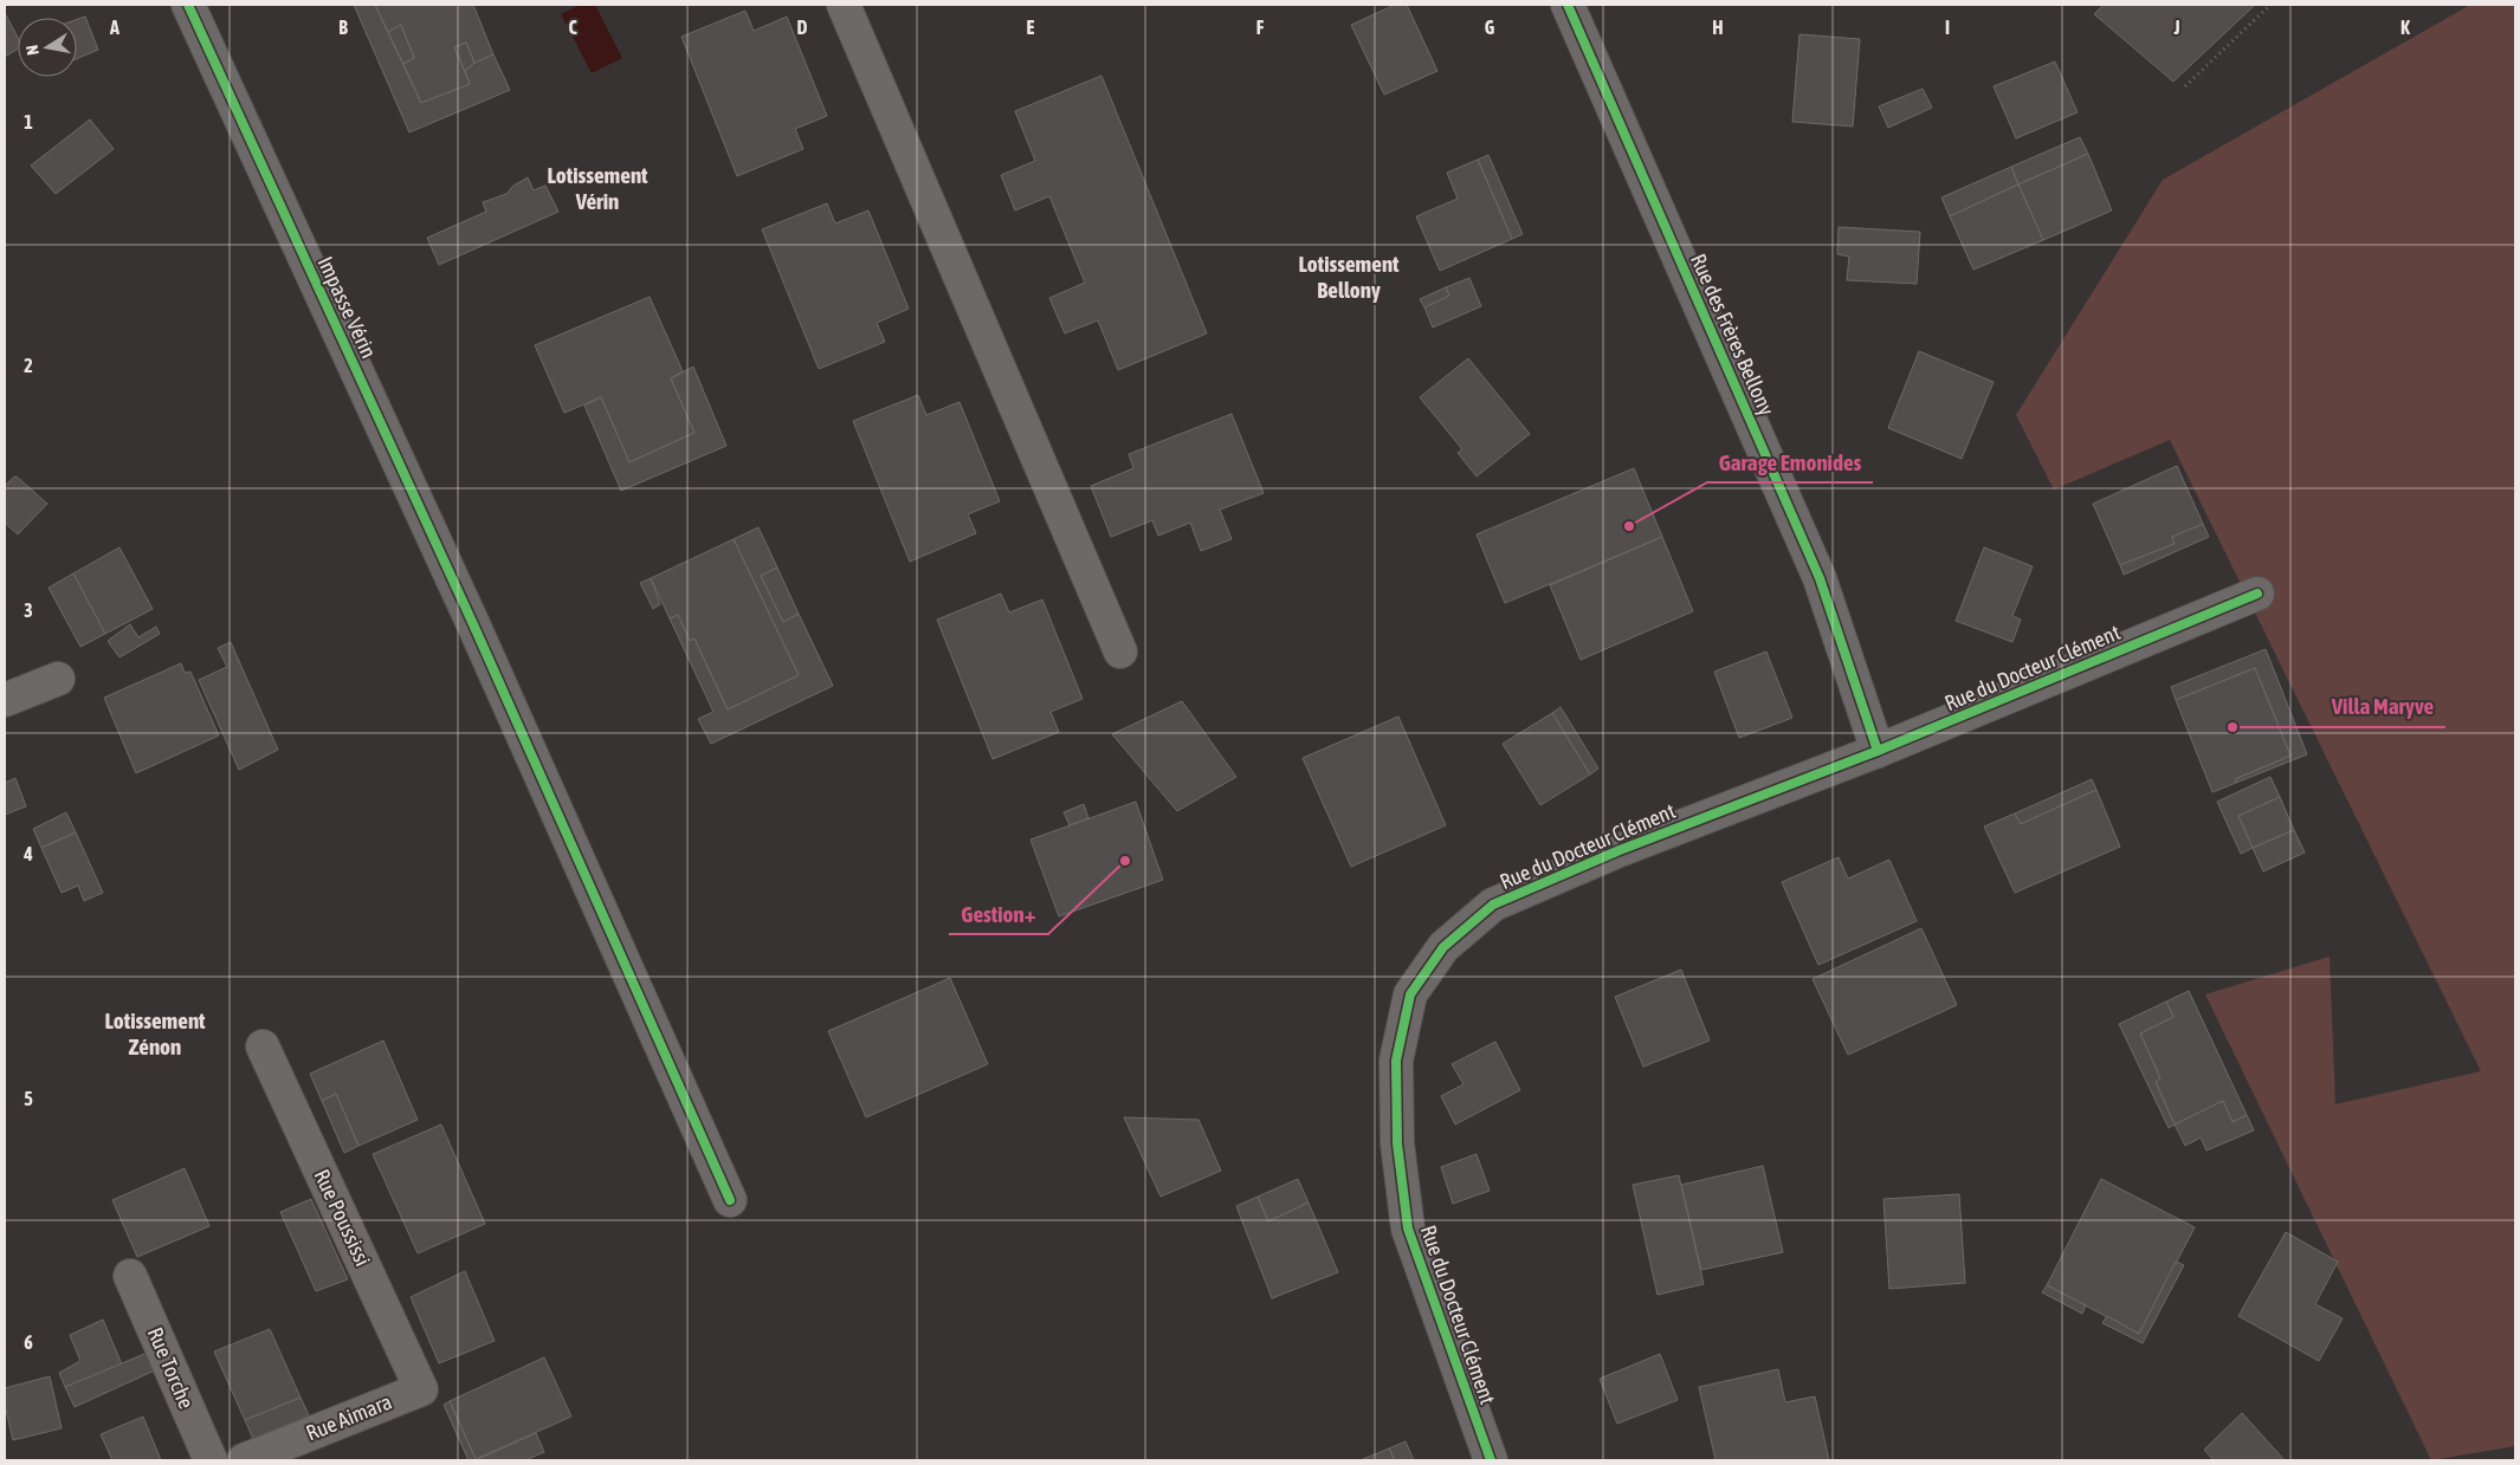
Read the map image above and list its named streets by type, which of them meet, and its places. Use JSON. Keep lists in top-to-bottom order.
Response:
{
  "streets": {
    "street": [
      "Impasse Vérin",
      "Rue des Frères Bellony",
      "Rue du Docteur Clément",
      "Rue Poussissi",
      "Rue Torche",
      "Rue Aimara"
    ]
  },
  "crossings": [
    ["Rue des Frères Bellony", "Rue du Docteur Clément"],
    ["Rue Poussissi", "Rue Aimara"]
  ],
  "districts": ["Lotissement Vérin", "Lotissement Bellony", "Lotissement Zénon"],
  "places": ["Garage Emonides", "Villa Maryve", "Gestion+"],
  "north": "left",
  "grid": {
    "columns": [
      "A",
      "B",
      "C",
      "D",
      "E",
      "F",
      "G",
      "H",
      "I",
      "J",
      "K"
    ],
    "rows": [
      "1",
      "2",
      "3",
      "4",
      "5",
      "6"
    ]
  }
}
